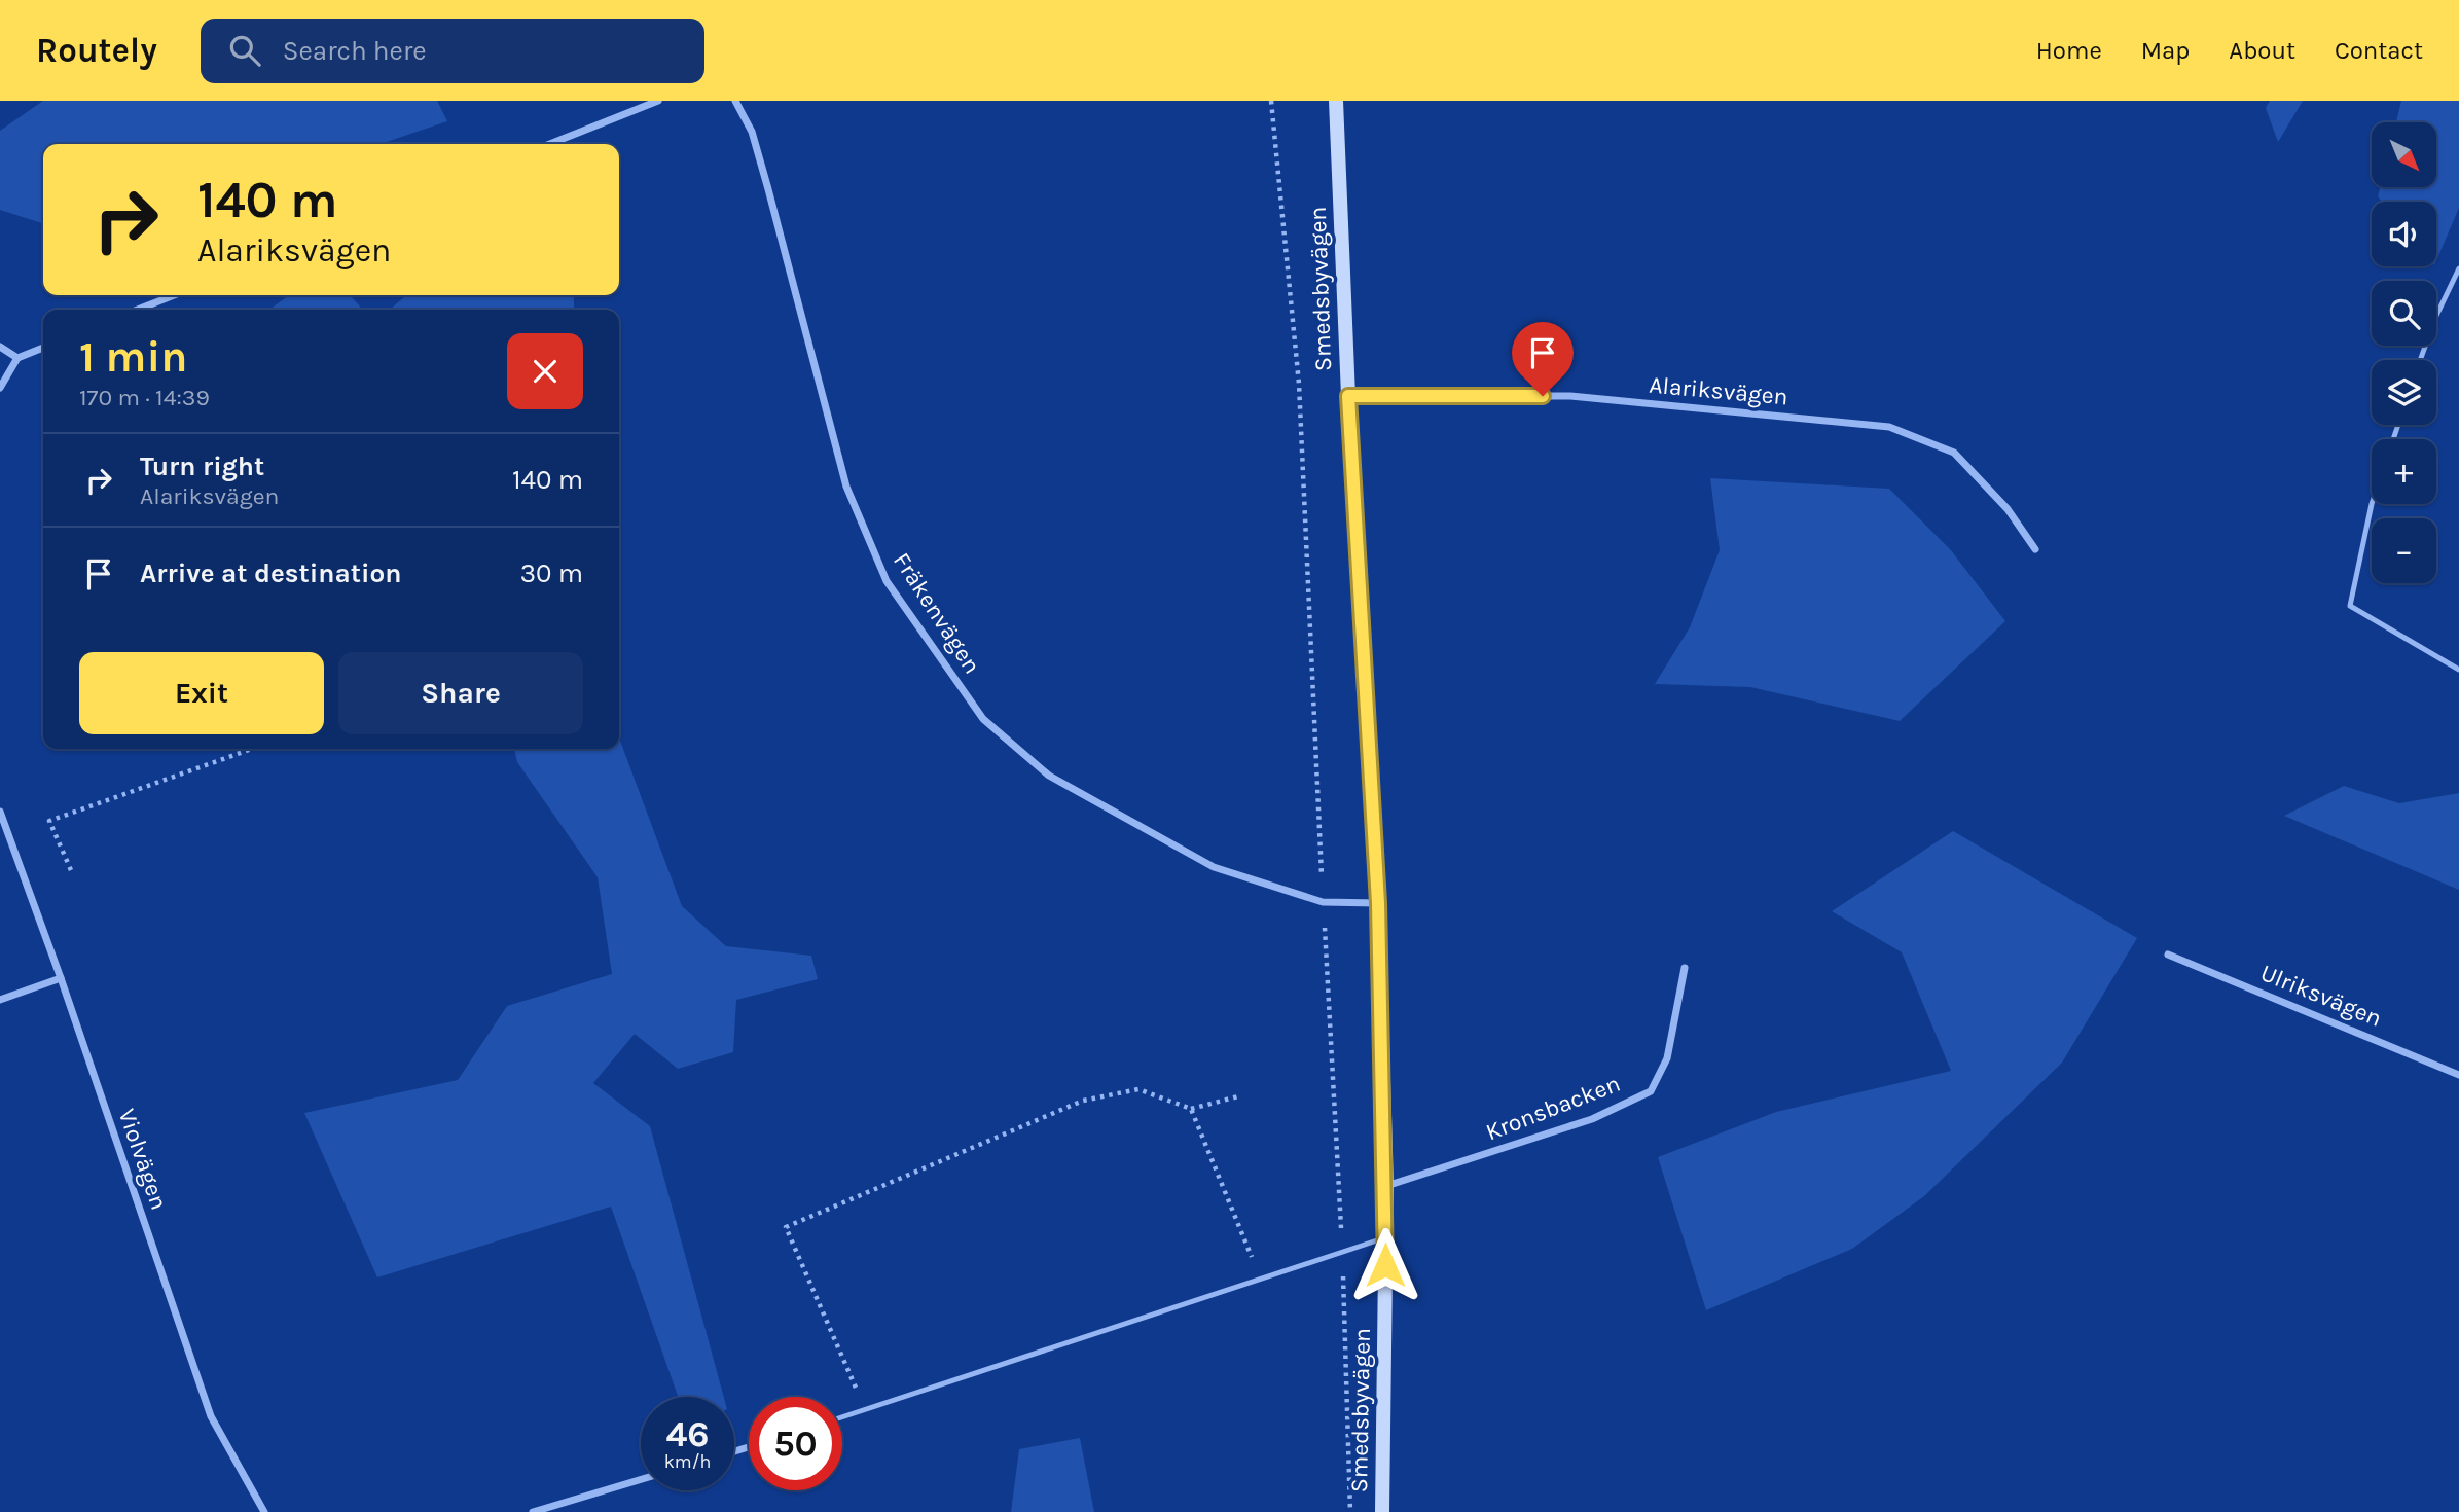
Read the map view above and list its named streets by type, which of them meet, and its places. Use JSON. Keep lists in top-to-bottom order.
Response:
{
  "streets": {
    "main road": ["Smedsbyvägen"],
    "street": [
      "Alariksvägen",
      "Fräkenvägen",
      "Ulriksvägen",
      "Kronsbacken",
      "Violvägen"
    ]
  },
  "crossings": [
    ["Smedsbyvägen", "Alariksvägen"],
    ["Smedsbyvägen", "Fräkenvägen"],
    ["Smedsbyvägen", "Kronsbacken"]
  ],
  "north": "bottom right",
  "page": {
    "header": "Routely",
    "search": "Search here",
    "nav": [
      "Home",
      "Map",
      "About",
      "Contact"
    ],
    "map_buttons": ["+", "−"],
    "turn": ["140 m", "Alariksvägen"],
    "heading": ["1 min", "170 m · 14:39"],
    "list": [
      {
        "name": "Turn right",
        "note": "Alariksvägen",
        "value": "140 m"
      },
      {
        "name": "Arrive at destination",
        "value": "30 m"
      }
    ],
    "buttons": ["Exit", "Share"],
    "speed": "46 km/h",
    "limit": "50"
  }
}
